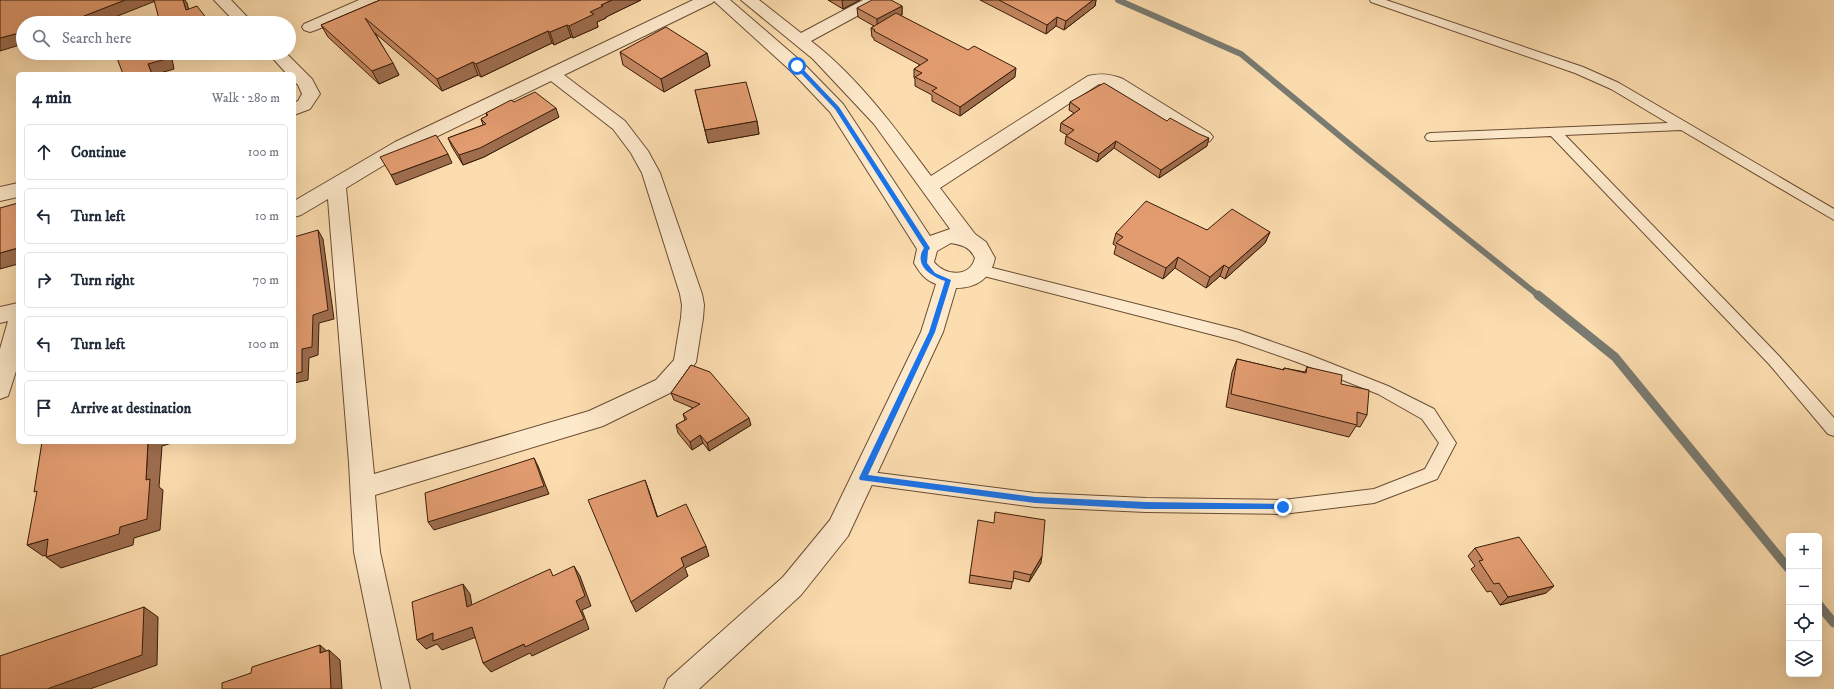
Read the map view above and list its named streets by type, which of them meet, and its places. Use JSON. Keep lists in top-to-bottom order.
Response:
{
  "page": {
    "search": "Search here",
    "heading": ["4 min", "Walk · 280 m"],
    "list": [
      ["Continue", "100 m"],
      ["Turn left", "10 m"],
      ["Turn right", "70 m"],
      ["Turn left", "100 m"],
      "Arrive at destination"
    ],
    "map_buttons": ["+", "−"]
  }
}
